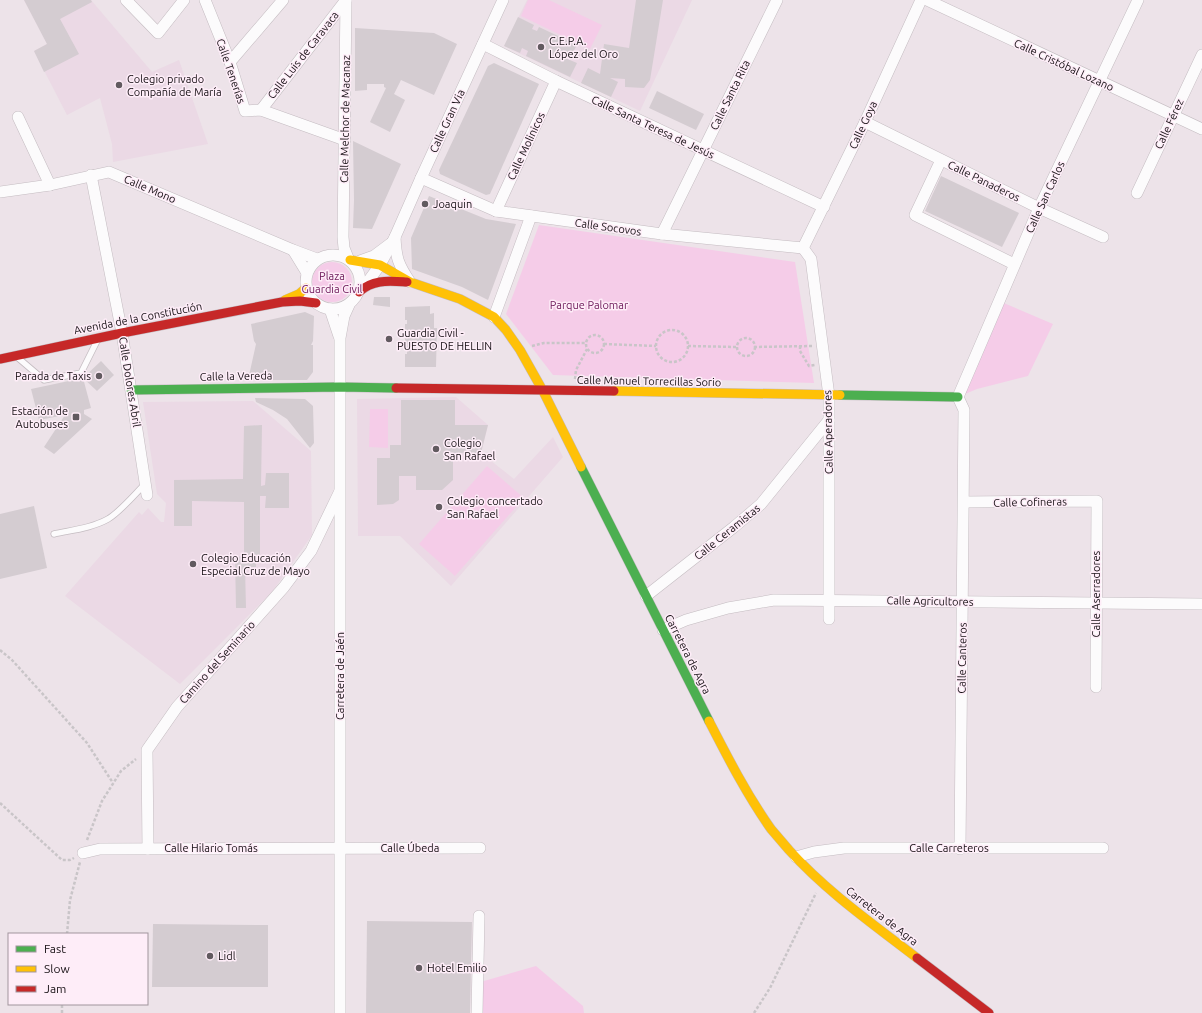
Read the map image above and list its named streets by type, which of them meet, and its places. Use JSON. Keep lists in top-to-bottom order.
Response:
{
  "streets": {
    "street": [
      "Calle Luis de Caravaca",
      "Calle Cristóbal Lozano",
      "Calle Tenerías",
      "Calle Santa Rita",
      "Calle Melchor de Macanaz",
      "Calle Gran Via",
      "Calle Férez",
      "Calle Goya",
      "Calle Santa Teresa de Jesús",
      "Calle Molinicos",
      "Calle Panaderos",
      "Calle Mono",
      "Calle San Carlos",
      "Calle Socovos",
      "Avenida de la Constitución",
      "Calle la Vereda",
      "Calle Manuel Torrecillas Sorio",
      "Calle Dolores Abril",
      "Calle Aperadores",
      "Calle Cofineras",
      "Calle Ceramistas",
      "Calle Aserradores",
      "Calle Agricultores",
      "Carretera de Agra",
      "Calle Canteros",
      "Camino del Seminario",
      "Carretera de Jaén",
      "Calle Hilario Tomás",
      "Calle Úbeda",
      "Calle Carreteros"
    ]
  },
  "crossings": [
    ["Calle Luis de Caravaca", "Calle Tenerías"],
    ["Calle Luis de Caravaca", "Calle Melchor de Macanaz"],
    ["Calle Cristóbal Lozano", "Calle Férez"],
    ["Calle Cristóbal Lozano", "Calle San Carlos"],
    ["Calle Tenerías", "Calle Melchor de Macanaz"],
    ["Calle Santa Rita", "Calle Santa Teresa de Jesús"],
    ["Calle Santa Rita", "Calle Socovos"],
    ["Calle Melchor de Macanaz", "Calle Gran Via"],
    ["Calle Melchor de Macanaz", "Calle Mono"],
    ["Calle Melchor de Macanaz", "Avenida de la Constitución"],
    ["Calle Melchor de Macanaz", "Carretera de Agra"],
    ["Calle Melchor de Macanaz", "Carretera de Jaén"],
    ["Calle Gran Via", "Calle Santa Teresa de Jesús"],
    ["Calle Gran Via", "Calle Mono"],
    ["Calle Gran Via", "Calle Socovos"],
    ["Calle Gran Via", "Avenida de la Constitución"],
    ["Calle Gran Via", "Carretera de Agra"],
    ["Calle Gran Via", "Carretera de Jaén"],
    ["Calle Goya", "Calle Santa Teresa de Jesús"],
    ["Calle Goya", "Calle Panaderos"],
    ["Calle Goya", "Calle Socovos"],
    ["Calle Goya", "Calle Aperadores"],
    ["Calle Santa Teresa de Jesús", "Calle Molinicos"],
    ["Calle Molinicos", "Calle Socovos"],
    ["Calle Panaderos", "Calle San Carlos"],
    ["Calle Mono", "Avenida de la Constitución"],
    ["Calle Mono", "Calle Dolores Abril"],
    ["Calle Mono", "Carretera de Agra"],
    ["Calle Mono", "Carretera de Jaén"],
    ["Calle San Carlos", "Calle Manuel Torrecillas Sorio"],
    ["Calle San Carlos", "Calle Canteros"],
    ["Calle Socovos", "Calle Aperadores"],
    ["Avenida de la Constitución", "Calle Dolores Abril"],
    ["Avenida de la Constitución", "Carretera de Agra"],
    ["Avenida de la Constitución", "Carretera de Jaén"],
    ["Calle la Vereda", "Calle Manuel Torrecillas Sorio"],
    ["Calle la Vereda", "Calle Dolores Abril"],
    ["Calle la Vereda", "Carretera de Jaén"],
    ["Calle Manuel Torrecillas Sorio", "Calle Aperadores"],
    ["Calle Manuel Torrecillas Sorio", "Carretera de Agra"],
    ["Calle Manuel Torrecillas Sorio", "Calle Canteros"],
    ["Calle Manuel Torrecillas Sorio", "Carretera de Jaén"],
    ["Calle Aperadores", "Calle Ceramistas"],
    ["Calle Aperadores", "Calle Agricultores"],
    ["Calle Cofineras", "Calle Aserradores"],
    ["Calle Cofineras", "Calle Canteros"],
    ["Calle Ceramistas", "Carretera de Agra"],
    ["Calle Aserradores", "Calle Agricultores"],
    ["Calle Agricultores", "Carretera de Agra"],
    ["Calle Agricultores", "Calle Canteros"],
    ["Carretera de Agra", "Carretera de Jaén"],
    ["Carretera de Agra", "Calle Carreteros"],
    ["Calle Canteros", "Calle Carreteros"],
    ["Camino del Seminario", "Carretera de Jaén"],
    ["Carretera de Jaén", "Calle Hilario Tomás"],
    ["Carretera de Jaén", "Calle Úbeda"],
    ["Calle Hilario Tomás", "Calle Úbeda"]
  ],
  "parks": ["Plaza Guardia Civil", "Parque Palomar"],
  "places": {
    "other": [
      "C.E.P.A. López del Oro",
      "Colegio privado Compañía de María",
      "Joaquin",
      "Guardia Civil - PUESTO DE HELLIN",
      "Parada de Taxis",
      "Colegio San Rafael",
      "Colegio concertado San Rafael",
      "Colegio Educación Especial Cruz de Mayo",
      "Lidl",
      "Hotel Emilio"
    ],
    "transit": ["Estación de Autobuses"]
  },
  "legend": ["Fast", "Slow", "Jam"]
}
